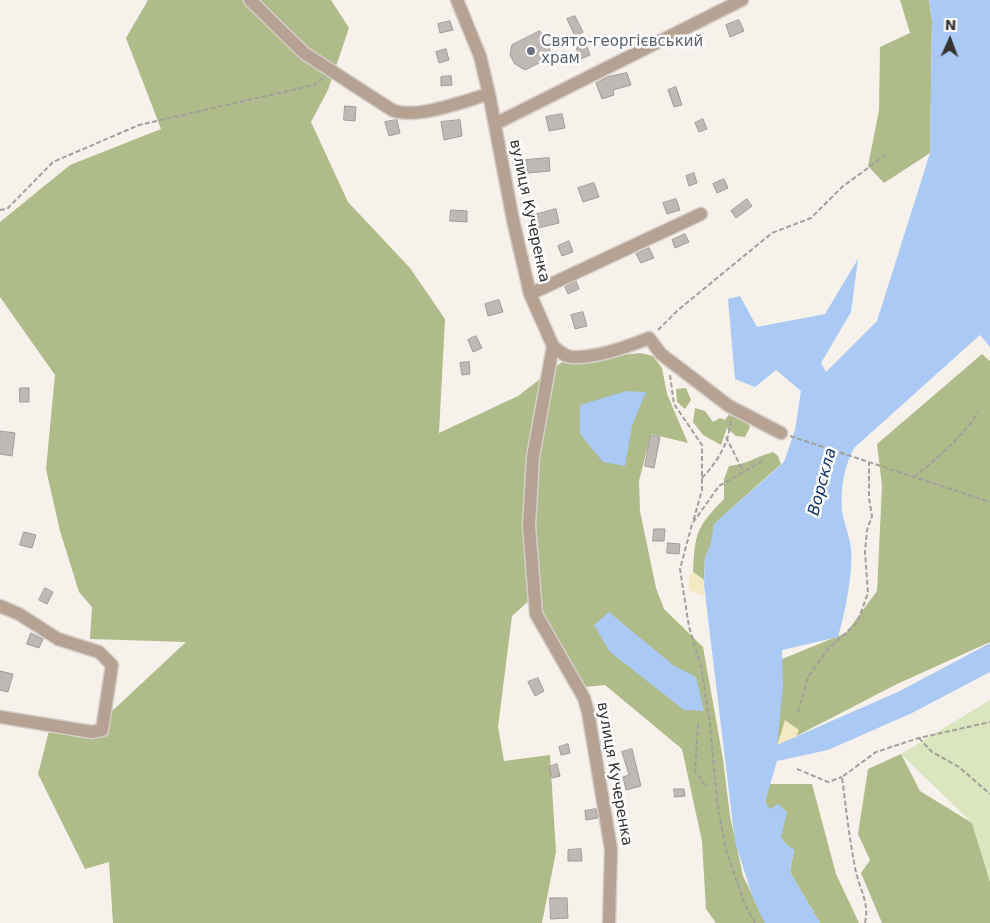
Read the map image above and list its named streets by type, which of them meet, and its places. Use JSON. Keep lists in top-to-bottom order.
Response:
{
  "streets": {
    "street": ["вулиця Кучеренка"]
  },
  "water": ["Ворскла"],
  "places": ["Свято-георгієвський храм"],
  "north": "top"
}
